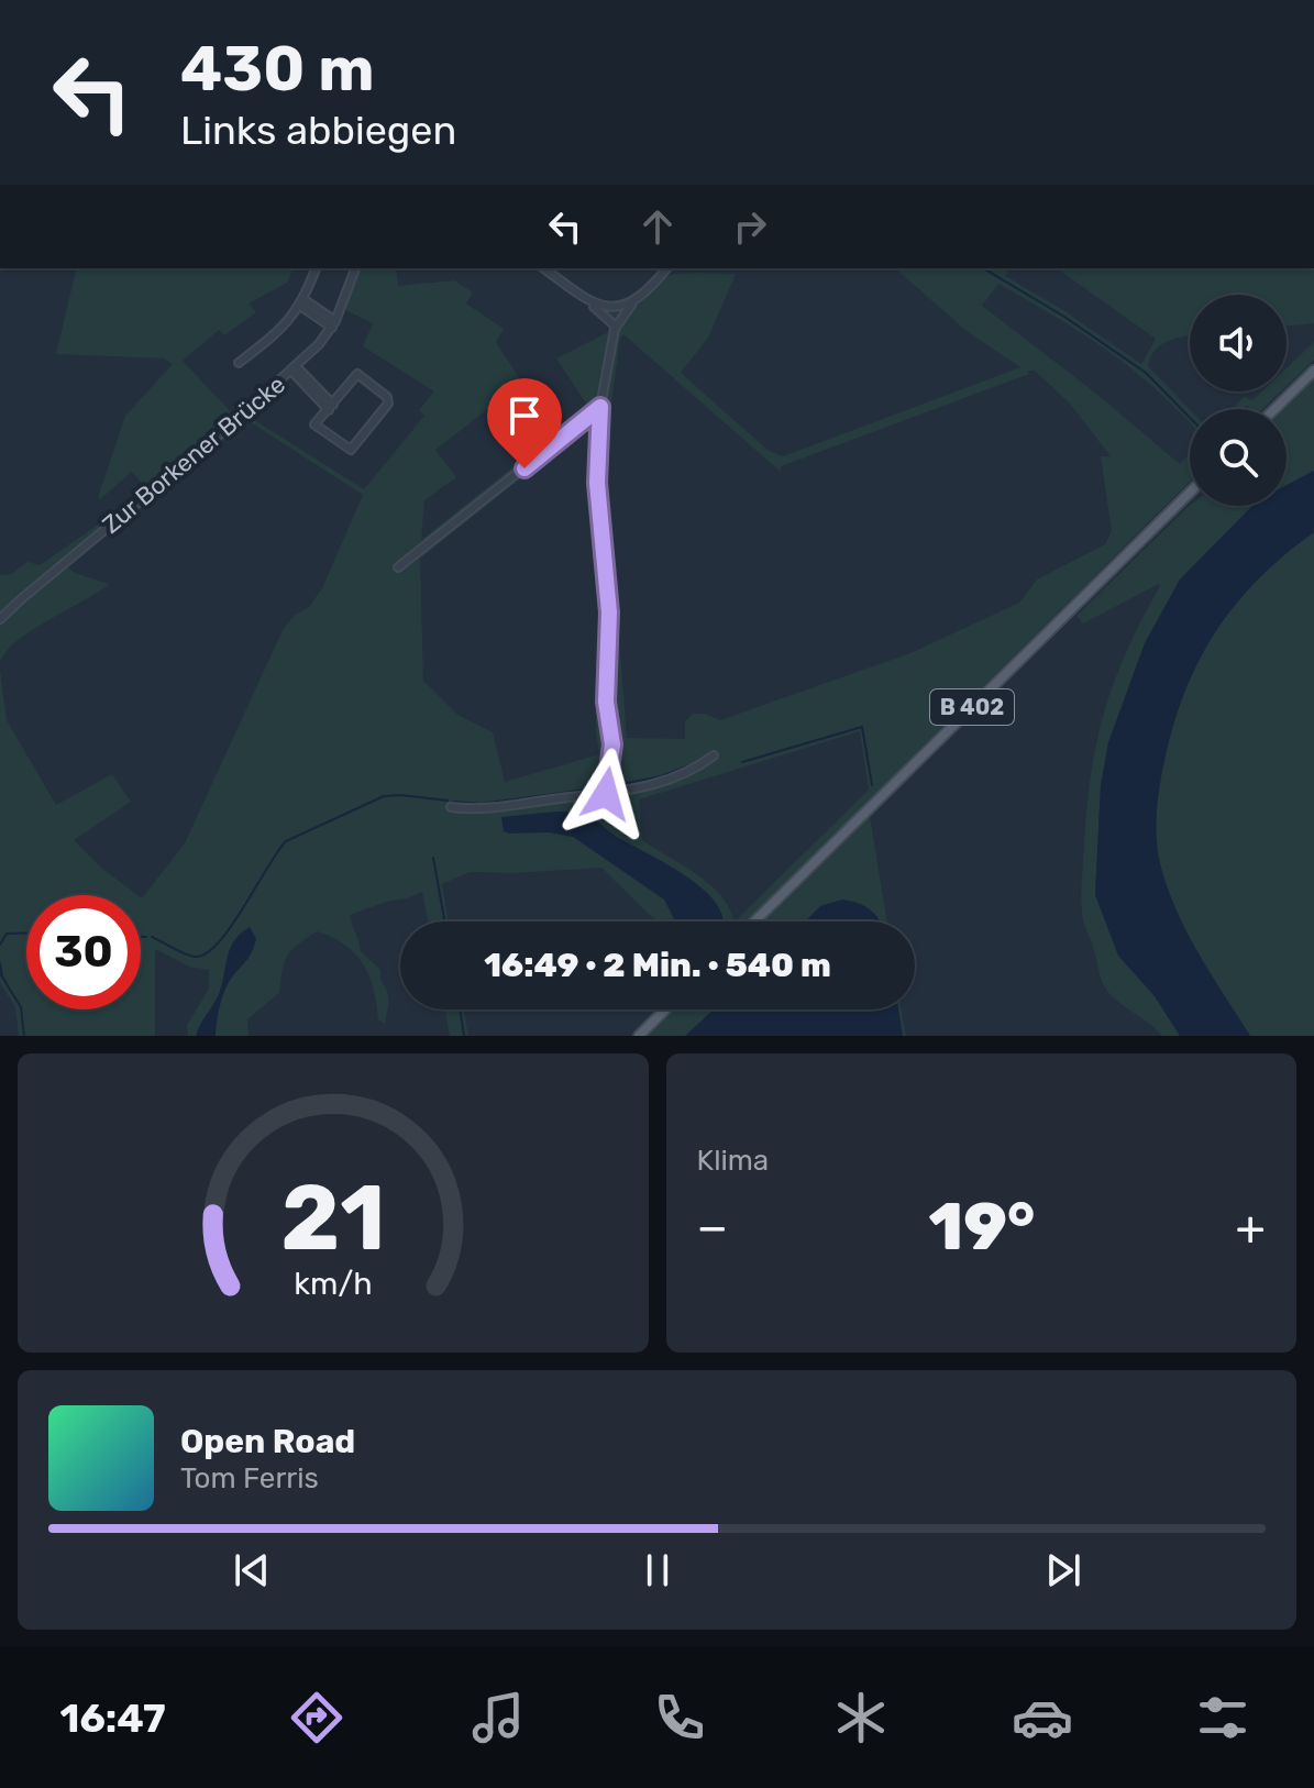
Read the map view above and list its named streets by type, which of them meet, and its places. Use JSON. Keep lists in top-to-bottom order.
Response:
{
  "streets": {
    "main road": ["B 402"],
    "street": ["Zur Borkener Brücke"]
  },
  "page": {
    "turn": ["430 m", "Links abbiegen"],
    "limit": "30",
    "trip": "16:49 · 2 Min. · 540 m",
    "tile": "Klima",
    "heat": ["−", "19°", "+"],
    "song": ["Open Road", "Tom Ferris"],
    "tabs": "16:47",
    "gauge": ["21", "km/h"]
  }
}
